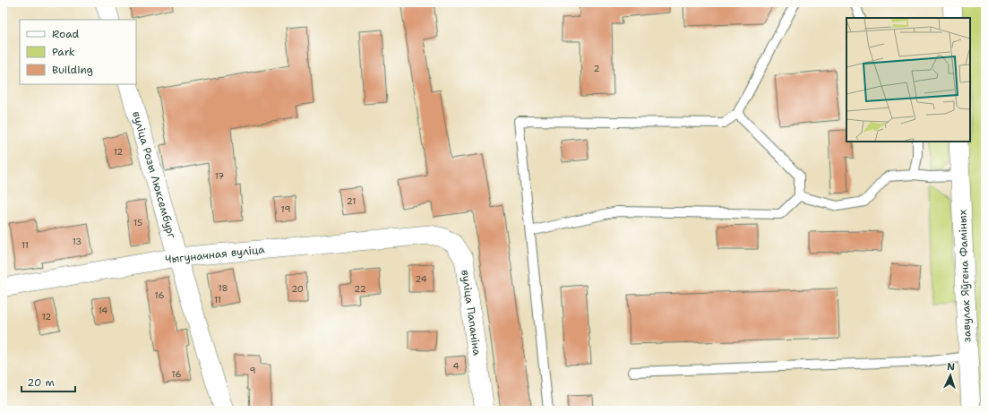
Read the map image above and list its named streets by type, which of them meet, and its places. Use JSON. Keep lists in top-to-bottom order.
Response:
{
  "streets": {
    "street": [
      "вуліца Розы Люксембург",
      "Чыгуначная вуліца",
      "завулак Яўгена Фаміных",
      "вуліца Папаніна"
    ]
  },
  "crossings": [
    ["вуліца Розы Люксембург", "Чыгуначная вуліца"],
    ["Чыгуначная вуліца", "вуліца Папаніна"]
  ],
  "house_numbers": [
    "2",
    "12",
    "17",
    "21",
    "19",
    "15",
    "13",
    "11",
    "24",
    "18",
    "20",
    "22",
    "16",
    "11",
    "14",
    "12",
    "4",
    "9",
    "16"
  ],
  "legend": ["Road", "Park", "Building"],
  "scale_bar": "20 m",
  "north": "top"
}
